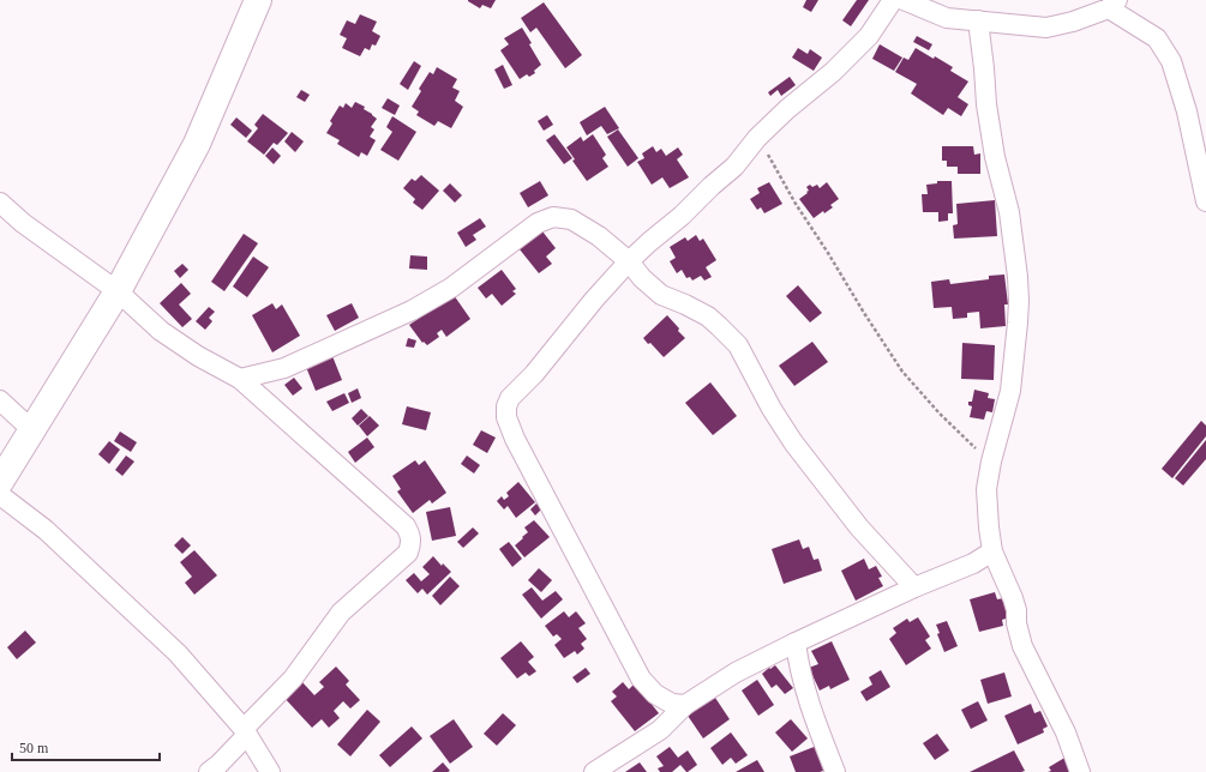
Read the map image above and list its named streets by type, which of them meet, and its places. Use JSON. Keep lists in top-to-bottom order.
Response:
{
  "scale_bar": "50 m"
}
